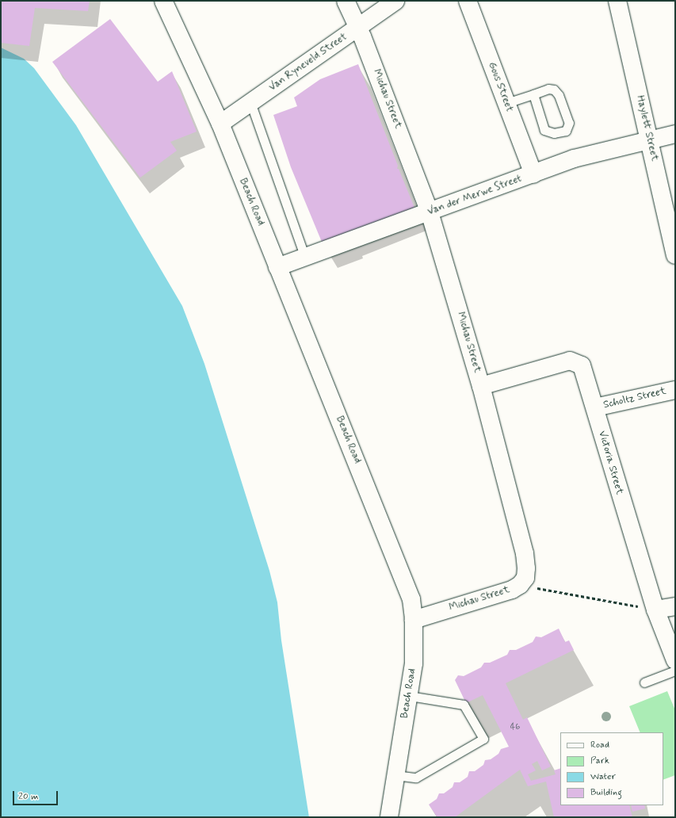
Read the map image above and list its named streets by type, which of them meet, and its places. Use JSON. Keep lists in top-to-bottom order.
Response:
{
  "streets": {
    "street": [
      "Van Ryneveld Street",
      "Gous Street",
      "Michau Street",
      "Haylett Street",
      "Van der Merwe Street",
      "Beach Road",
      "Scholtz Street",
      "Victoria Street"
    ]
  },
  "crossings": [
    ["Van Ryneveld Street", "Michau Street"],
    ["Van Ryneveld Street", "Beach Road"],
    ["Gous Street", "Van der Merwe Street"],
    ["Michau Street", "Van der Merwe Street"],
    ["Michau Street", "Beach Road"],
    ["Michau Street", "Victoria Street"],
    ["Haylett Street", "Van der Merwe Street"],
    ["Van der Merwe Street", "Beach Road"],
    ["Scholtz Street", "Victoria Street"]
  ],
  "house_numbers": ["46"],
  "legend": [
    "Road",
    "Park",
    "Water",
    "Building"
  ],
  "scale_bar": "20 m"
}
